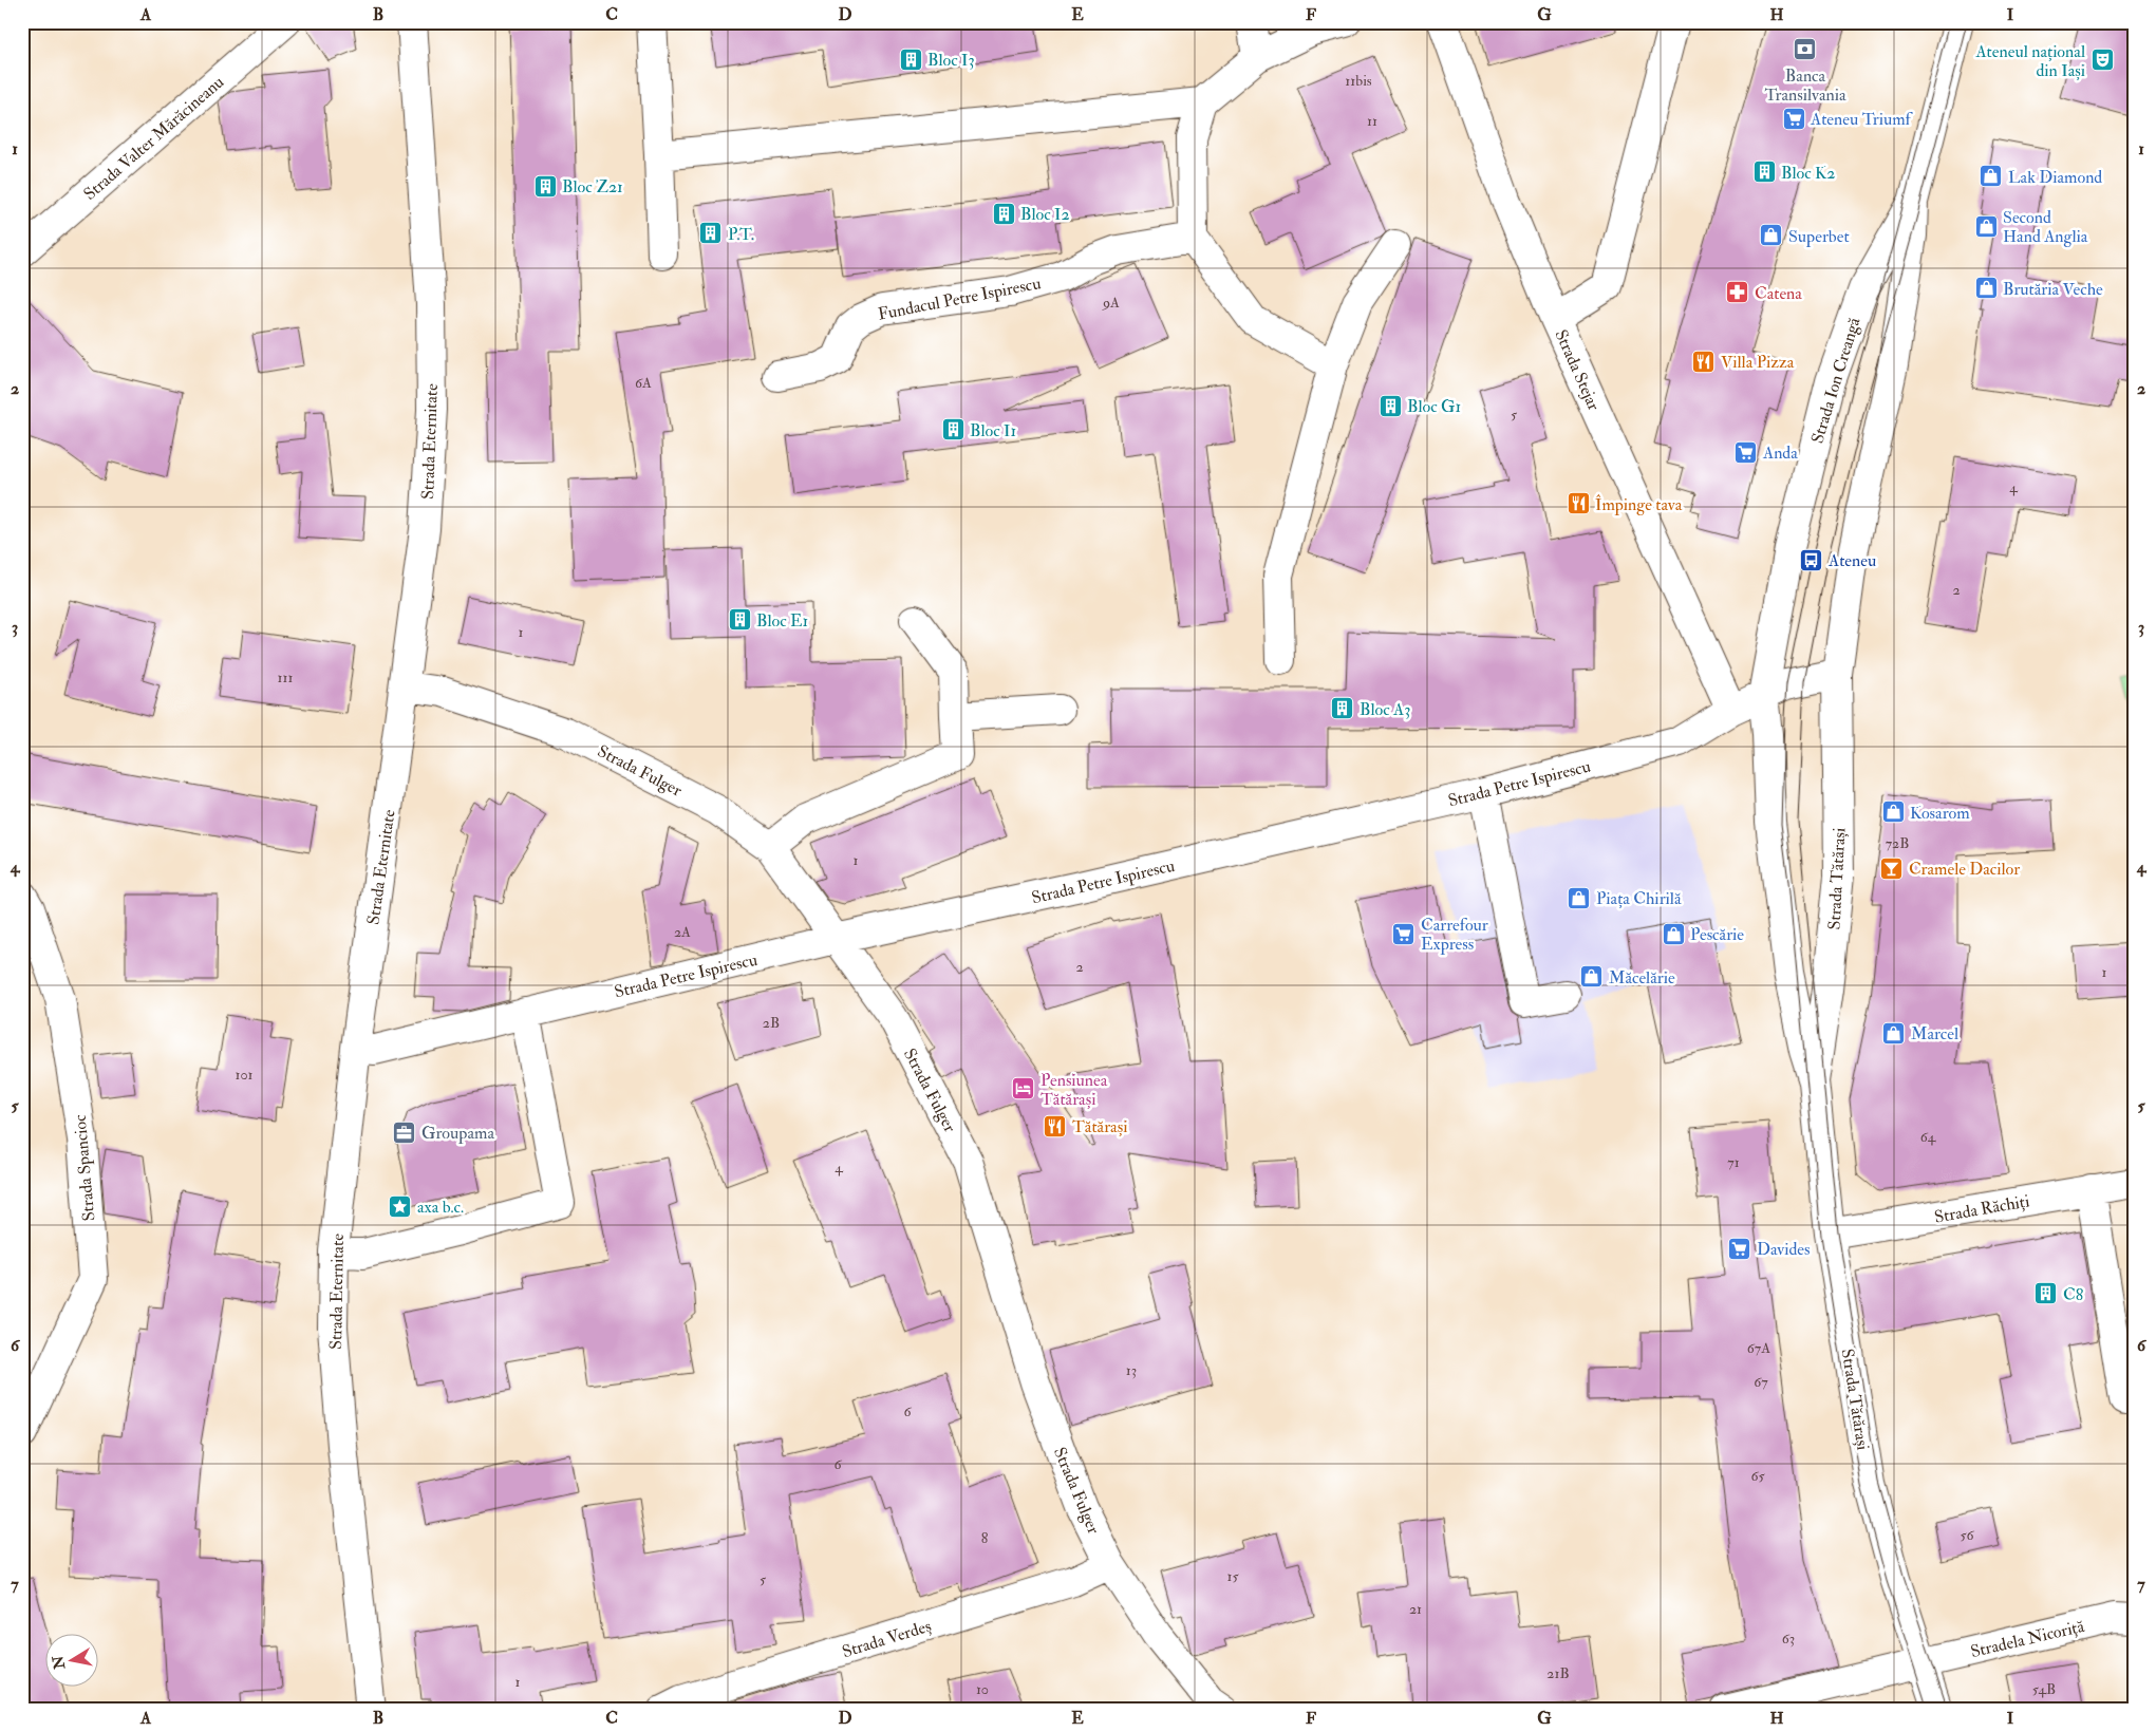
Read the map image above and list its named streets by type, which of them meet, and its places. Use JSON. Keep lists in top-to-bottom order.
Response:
{
  "streets": {
    "street": [
      "Strada Valter Mărăcineanu",
      "Fundacul Petre Ispirescu",
      "Strada Stejar",
      "Strada Ion Creangă",
      "Strada Eternitate",
      "Strada Fulger",
      "Strada Petre Ispirescu",
      "Strada Tătărași",
      "Strada Spancioc",
      "Strada Răchiți",
      "Strada Verdeș",
      "Stradela Nicoriță"
    ]
  },
  "crossings": [
    ["Strada Stejar", "Strada Petre Ispirescu"],
    ["Strada Ion Creangă", "Strada Petre Ispirescu"],
    ["Strada Ion Creangă", "Strada Tătărași"],
    ["Strada Eternitate", "Strada Fulger"],
    ["Strada Eternitate", "Strada Petre Ispirescu"],
    ["Strada Fulger", "Strada Petre Ispirescu"],
    ["Strada Fulger", "Strada Verdeș"],
    ["Strada Petre Ispirescu", "Strada Tătărași"],
    ["Strada Tătărași", "Strada Răchiți"],
    ["Strada Tătărași", "Stradela Nicoriță"]
  ],
  "places": {
    "bank": ["Banca Transilvania"],
    "building": [
      "Bloc I3",
      "Bloc K2",
      "Bloc Z21",
      "Bloc I2",
      "P.T.",
      "Bloc G1",
      "Bloc I1",
      "Bloc E1",
      "Bloc A3",
      "C8"
    ],
    "theatre": ["Ateneul național din Iași"],
    "supermarket": [
      "Ateneu Triumf",
      "Anda",
      "Carrefour Express",
      "Davides"
    ],
    "shop": [
      "Lak Diamond",
      "Second Hand Anglia",
      "Superbet",
      "Brutăria Veche",
      "Kosarom",
      "Piața Chirilă",
      "Pescărie",
      "Măcelărie",
      "Marcel"
    ],
    "pharmacy": ["Catena"],
    "restaurant": ["Villa Pizza", "Împinge tava", "Tătărași"],
    "bus stop": ["Ateneu"],
    "bar": ["Cramele Dacilor"],
    "hotel": ["Pensiunea Tătărași"],
    "office": ["Groupama"],
    "place": ["axa b.c."]
  },
  "house_numbers": [
    "11bis",
    "11",
    "9A",
    "6A",
    "5",
    "4",
    "2",
    "1",
    "111",
    "72B",
    "1",
    "2A",
    "2",
    "1",
    "2B",
    "101",
    "64",
    "71",
    "4",
    "67A",
    "13",
    "67",
    "6",
    "6",
    "65",
    "56",
    "8",
    "15",
    "5",
    "21",
    "63",
    "21B",
    "1",
    "10",
    "54B"
  ],
  "north": "left",
  "grid": {
    "columns": [
      "A",
      "B",
      "C",
      "D",
      "E",
      "F",
      "G",
      "H",
      "I"
    ],
    "rows": [
      "1",
      "2",
      "3",
      "4",
      "5",
      "6",
      "7"
    ]
  }
}
